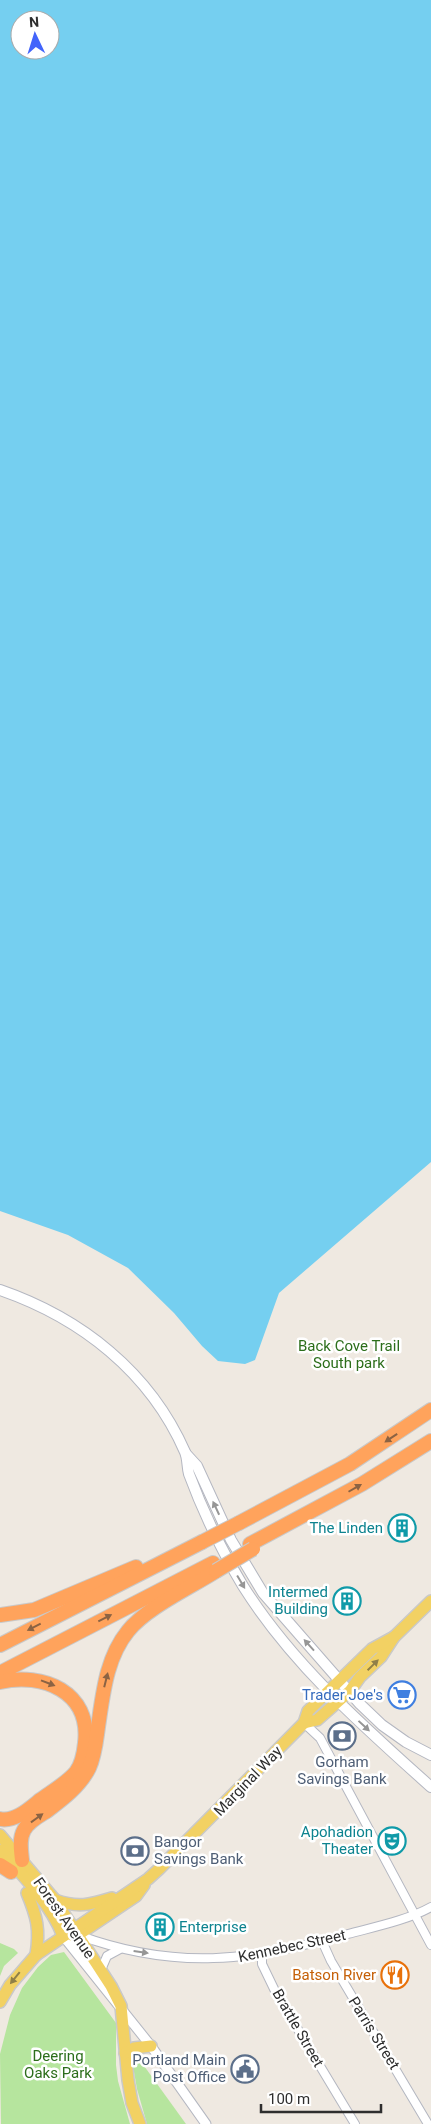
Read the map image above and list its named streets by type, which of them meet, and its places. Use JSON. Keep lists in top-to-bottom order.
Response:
{
  "streets": {
    "main road": ["Marginal Way", "Forest Avenue"],
    "street": ["Kennebec Street", "Brattle Street", "Parris Street"]
  },
  "crossings": [
    ["Marginal Way", "Forest Avenue"],
    ["Marginal Way", "Kennebec Street"],
    ["Forest Avenue", "Kennebec Street"],
    ["Kennebec Street", "Brattle Street"],
    ["Kennebec Street", "Parris Street"]
  ],
  "one_way": ["Kennebec Street"],
  "parks": ["Back Cove Trail South park", "Deering Oaks Park"],
  "places": {
    "building": ["The Linden", "Intermed Building", "Enterprise"],
    "supermarket": ["Trader Joe's"],
    "bank": ["Gorham Savings Bank", "Bangor Savings Bank"],
    "theatre": ["Apohadion Theater"],
    "restaurant": ["Batson River"],
    "public building": ["Portland Main Post Office"]
  },
  "scale_bar": "100 m",
  "north": "top"
}
